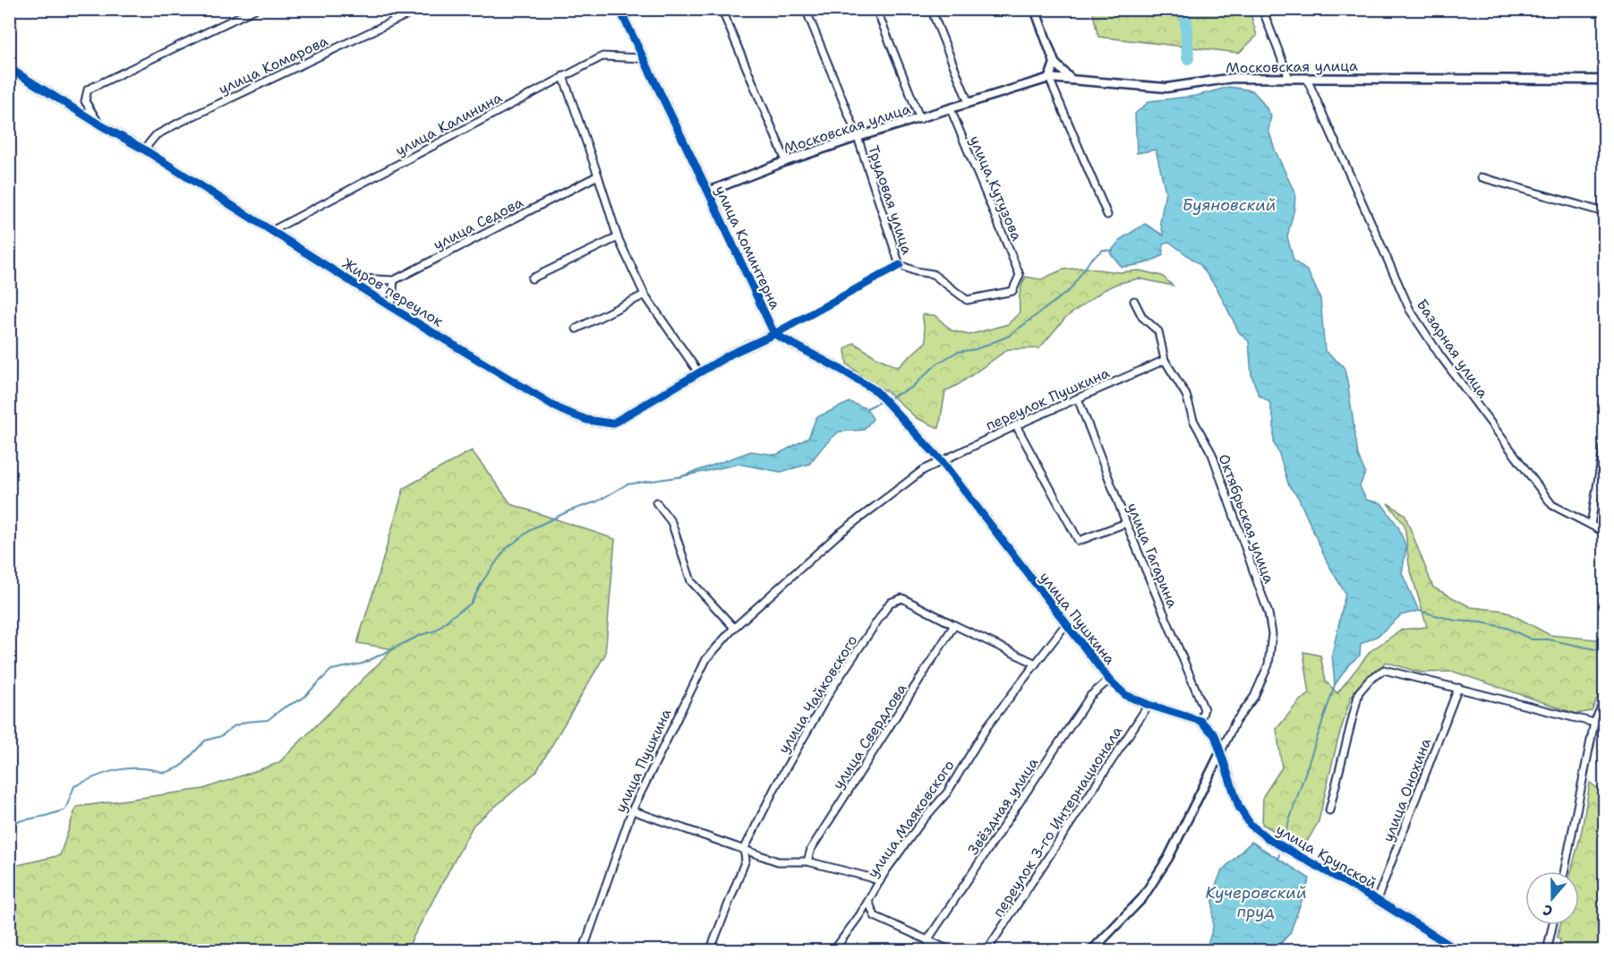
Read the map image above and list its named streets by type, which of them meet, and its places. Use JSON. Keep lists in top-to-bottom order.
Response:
{
  "streets": {
    "street": [
      "улица Комарова",
      "Московская улица",
      "улица Калинина",
      "улица Кутузова",
      "Трудовая улица",
      "улица Седова",
      "улица Коминтерна",
      "Жиров переулок",
      "Базарная улица",
      "переулок Пушкина",
      "Октябрьская улица",
      "улица Гагарина",
      "улица Пушкина",
      "улица Чайковского",
      "улица Свердлова",
      "улица Онохина",
      "Звёздная улица",
      "улица Маяковского",
      "переулок 3-го Интернационала",
      "улица Крупской"
    ]
  },
  "crossings": [
    ["улица Комарова", "Жиров переулок"],
    ["Московская улица", "улица Кутузова"],
    ["Московская улица", "Трудовая улица"],
    ["Московская улица", "улица Коминтерна"],
    ["Московская улица", "Базарная улица"],
    ["улица Калинина", "улица Коминтерна"],
    ["улица Калинина", "Жиров переулок"],
    ["улица Кутузова", "Трудовая улица"],
    ["Трудовая улица", "улица Коминтерна"],
    ["Трудовая улица", "Жиров переулок"],
    ["улица Коминтерна", "Жиров переулок"],
    ["переулок Пушкина", "Октябрьская улица"],
    ["переулок Пушкина", "улица Гагарина"],
    ["переулок Пушкина", "улица Пушкина"],
    ["Октябрьская улица", "улица Крупской"],
    ["улица Гагарина", "улица Пушкина"],
    ["улица Пушкина", "Звёздная улица"],
    ["улица Пушкина", "улица Маяковского"],
    ["улица Пушкина", "переулок 3-го Интернационала"],
    ["улица Чайковского", "улица Свердлова"],
    ["улица Чайковского", "улица Маяковского"],
    ["улица Онохина", "улица Крупской"]
  ],
  "water": ["Буяновский", "Кучеровский пруд"],
  "north": "bottom"
}
